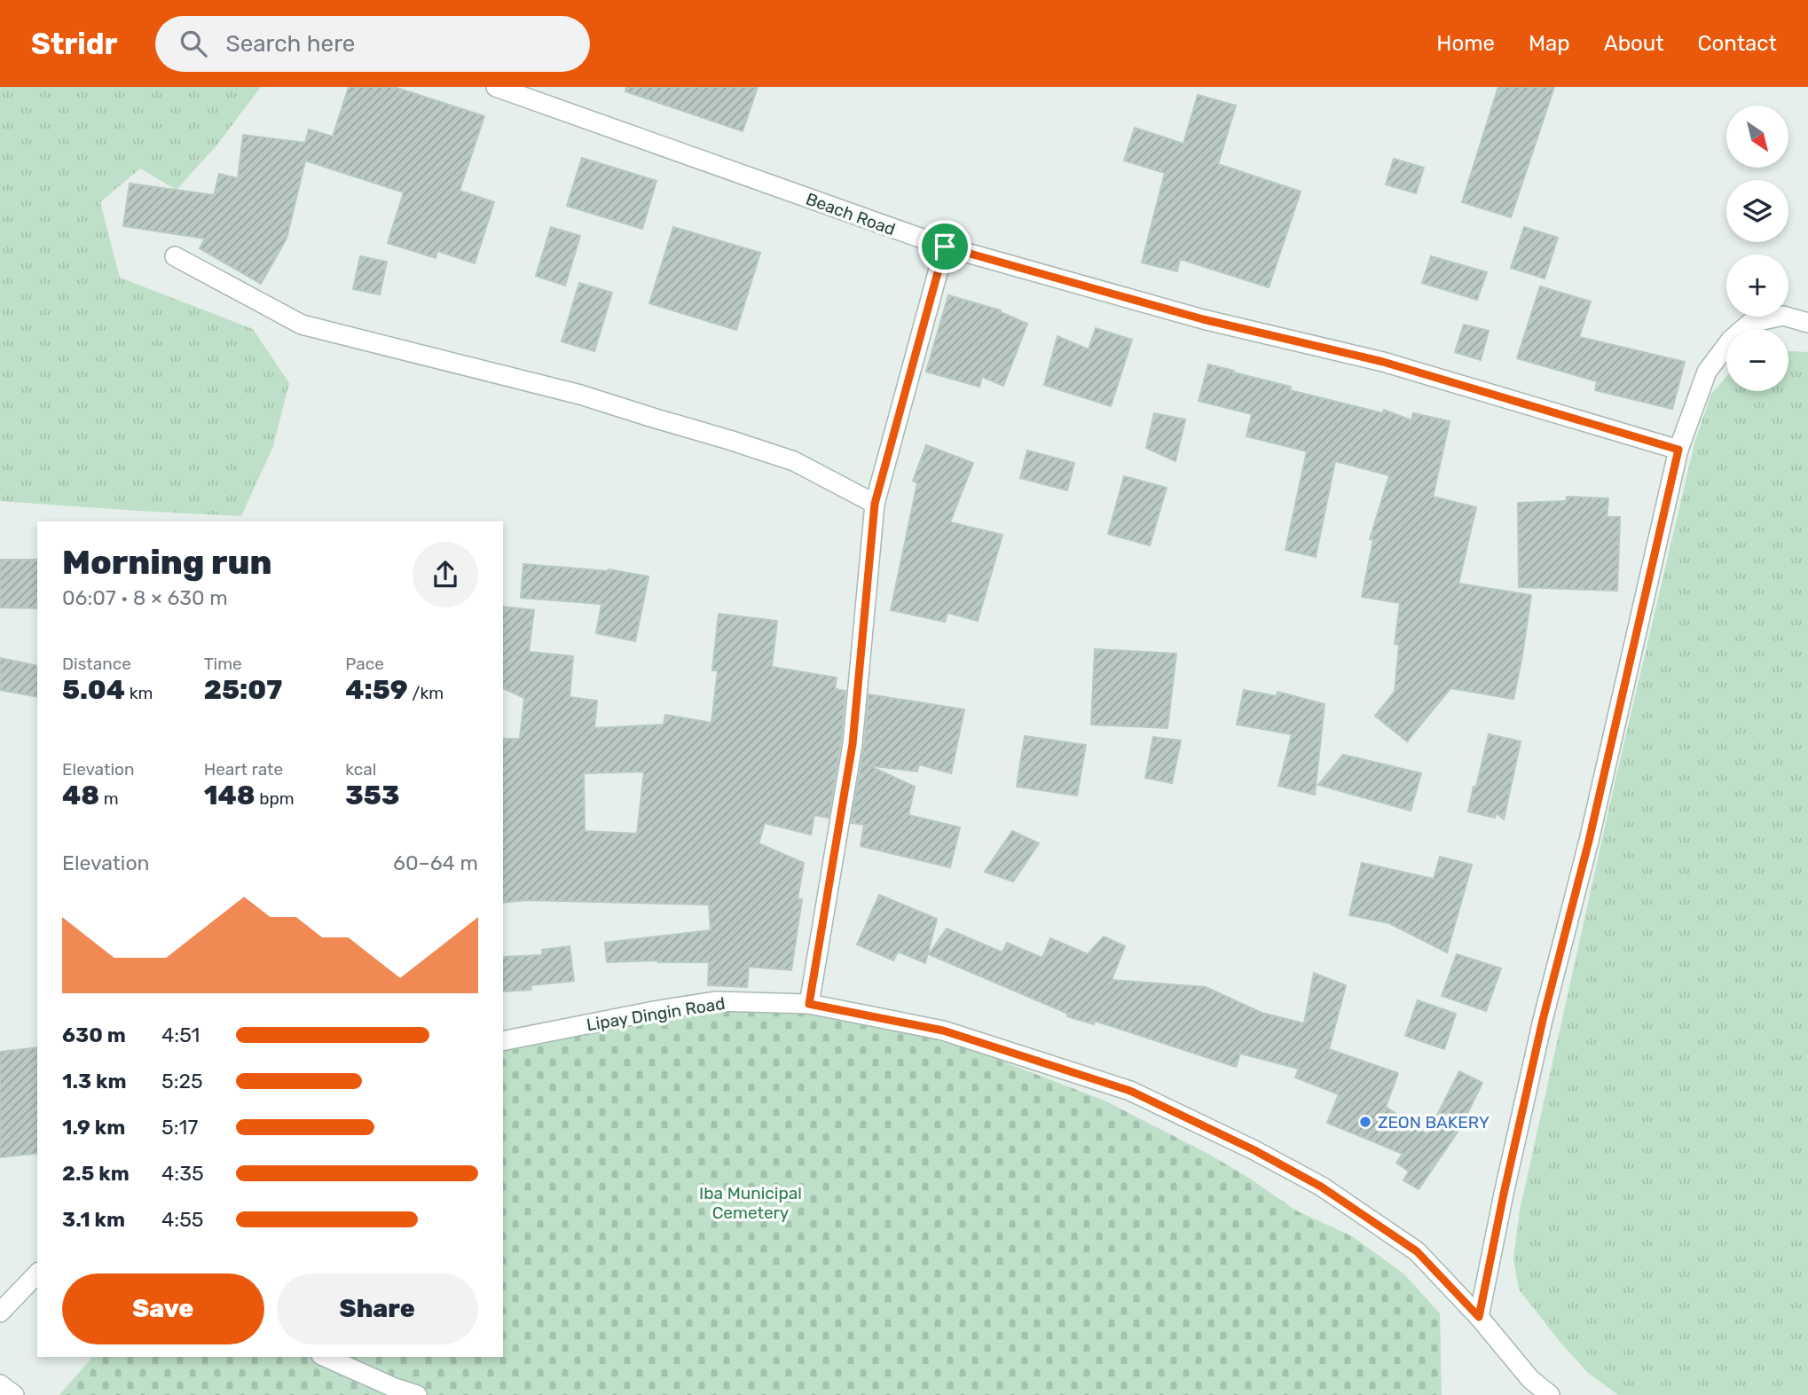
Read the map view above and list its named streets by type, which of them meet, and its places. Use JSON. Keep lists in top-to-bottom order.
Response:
{
  "streets": {
    "street": ["Beach Road", "Lipay Dingin Road"]
  },
  "parks": ["Iba Municipal Cemetery"],
  "places": ["ZEON BAKERY"],
  "north": "bottom right",
  "page": {
    "header": "Stridr",
    "search": "Search here",
    "nav": [
      "Home",
      "Map",
      "About",
      "Contact"
    ],
    "map_buttons": ["+", "−"],
    "heading": ["Morning run", "06:07 · 8 × 630 m"],
    "stats": [
      ["Distance", "5.04 km"],
      ["Time", "25:07"],
      ["Pace", "4:59 /km"],
      ["Elevation", "48 m"],
      ["Heart rate", "148 bpm"],
      ["kcal", "353"]
    ],
    "chart": ["Elevation", "60–64 m"],
    "list": [
      {
        "name": "630 m",
        "note": "4:51"
      },
      {
        "name": "1.3 km",
        "note": "5:25"
      },
      {
        "name": "1.9 km",
        "note": "5:17"
      },
      {
        "name": "2.5 km",
        "note": "4:35"
      },
      {
        "name": "3.1 km",
        "note": "4:55"
      }
    ],
    "buttons": ["Save", "Share"]
  }
}
